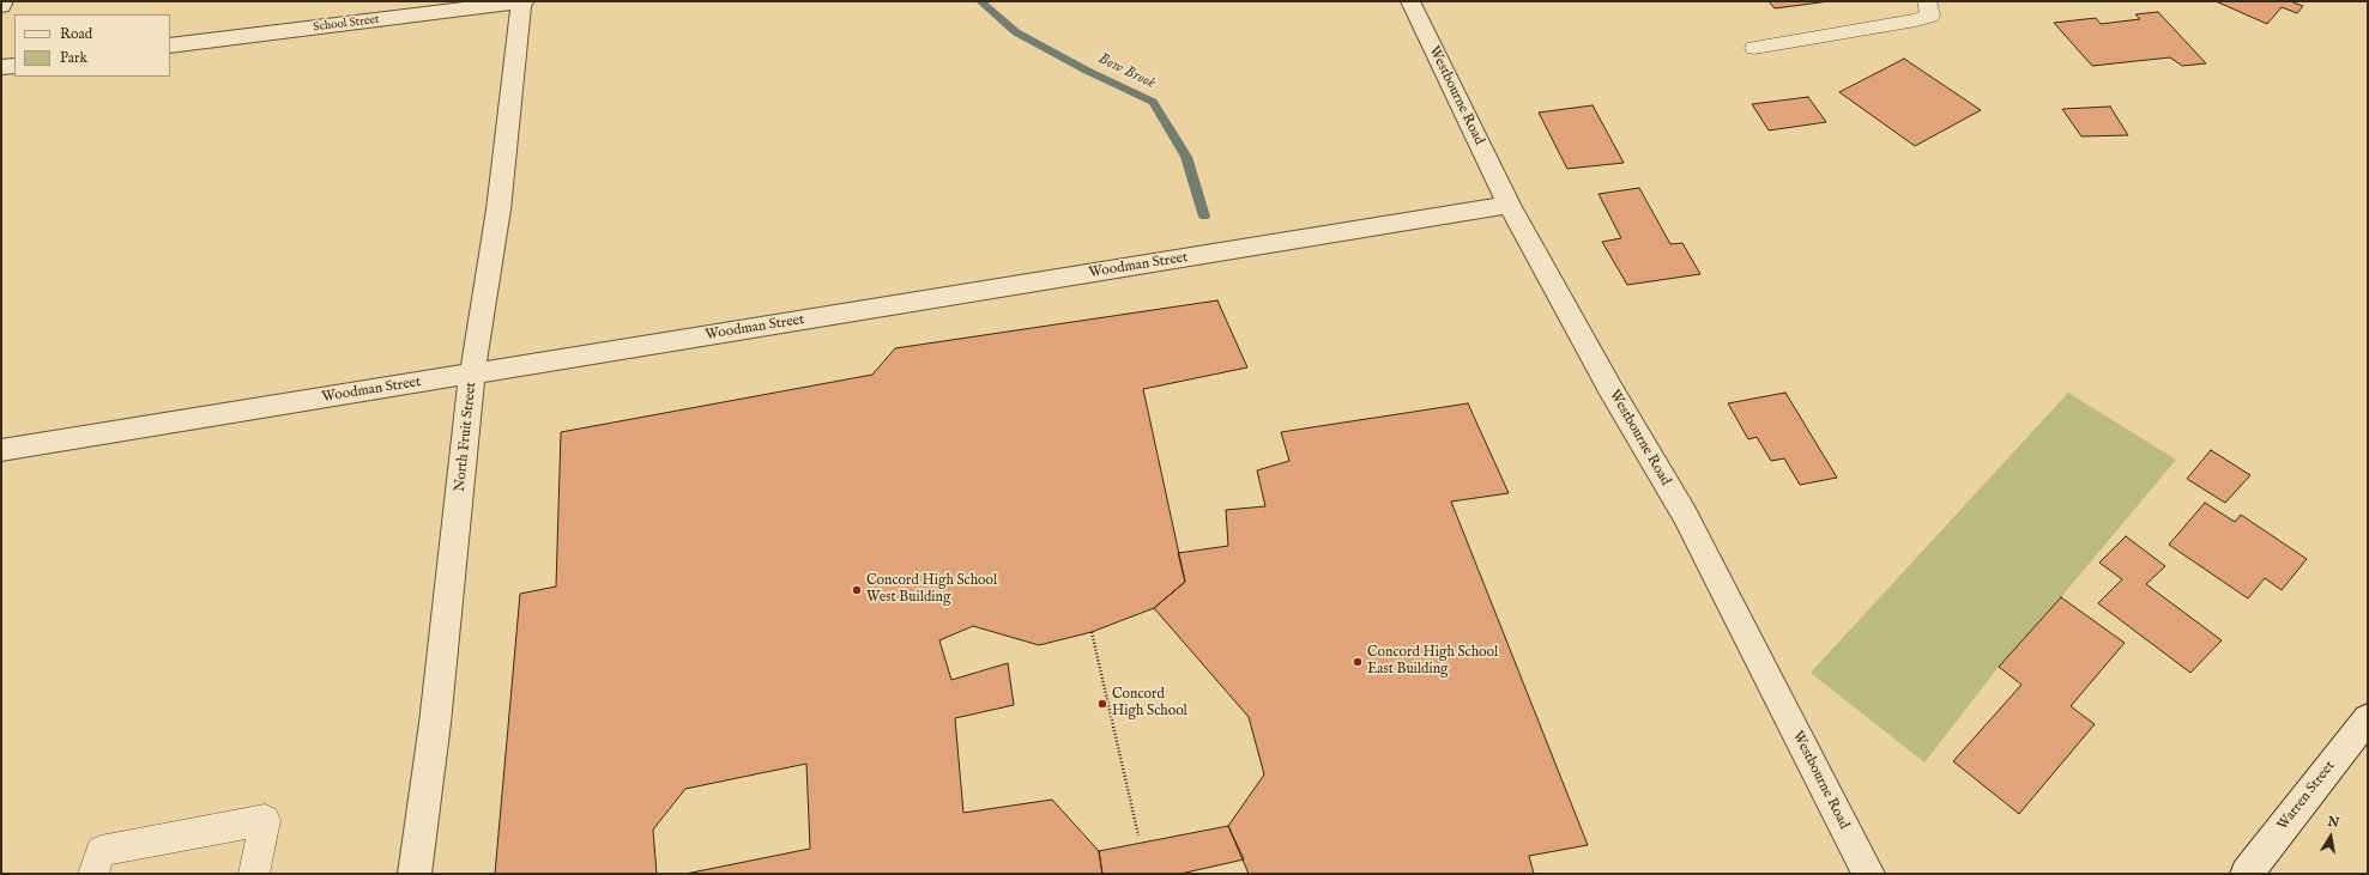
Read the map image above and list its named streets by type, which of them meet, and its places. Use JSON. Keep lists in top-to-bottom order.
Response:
{
  "streets": {
    "street": [
      "School Street",
      "Westbourne Road",
      "Woodman Street",
      "North Fruit Street",
      "Warren Street"
    ]
  },
  "crossings": [
    ["School Street", "North Fruit Street"],
    ["Westbourne Road", "Woodman Street"],
    ["Woodman Street", "North Fruit Street"]
  ],
  "water": ["Bow Brook"],
  "places": ["Concord High School West Building", "Concord High School East Building", "Concord High School"],
  "legend": ["Road", "Park"],
  "north": "top"
}
